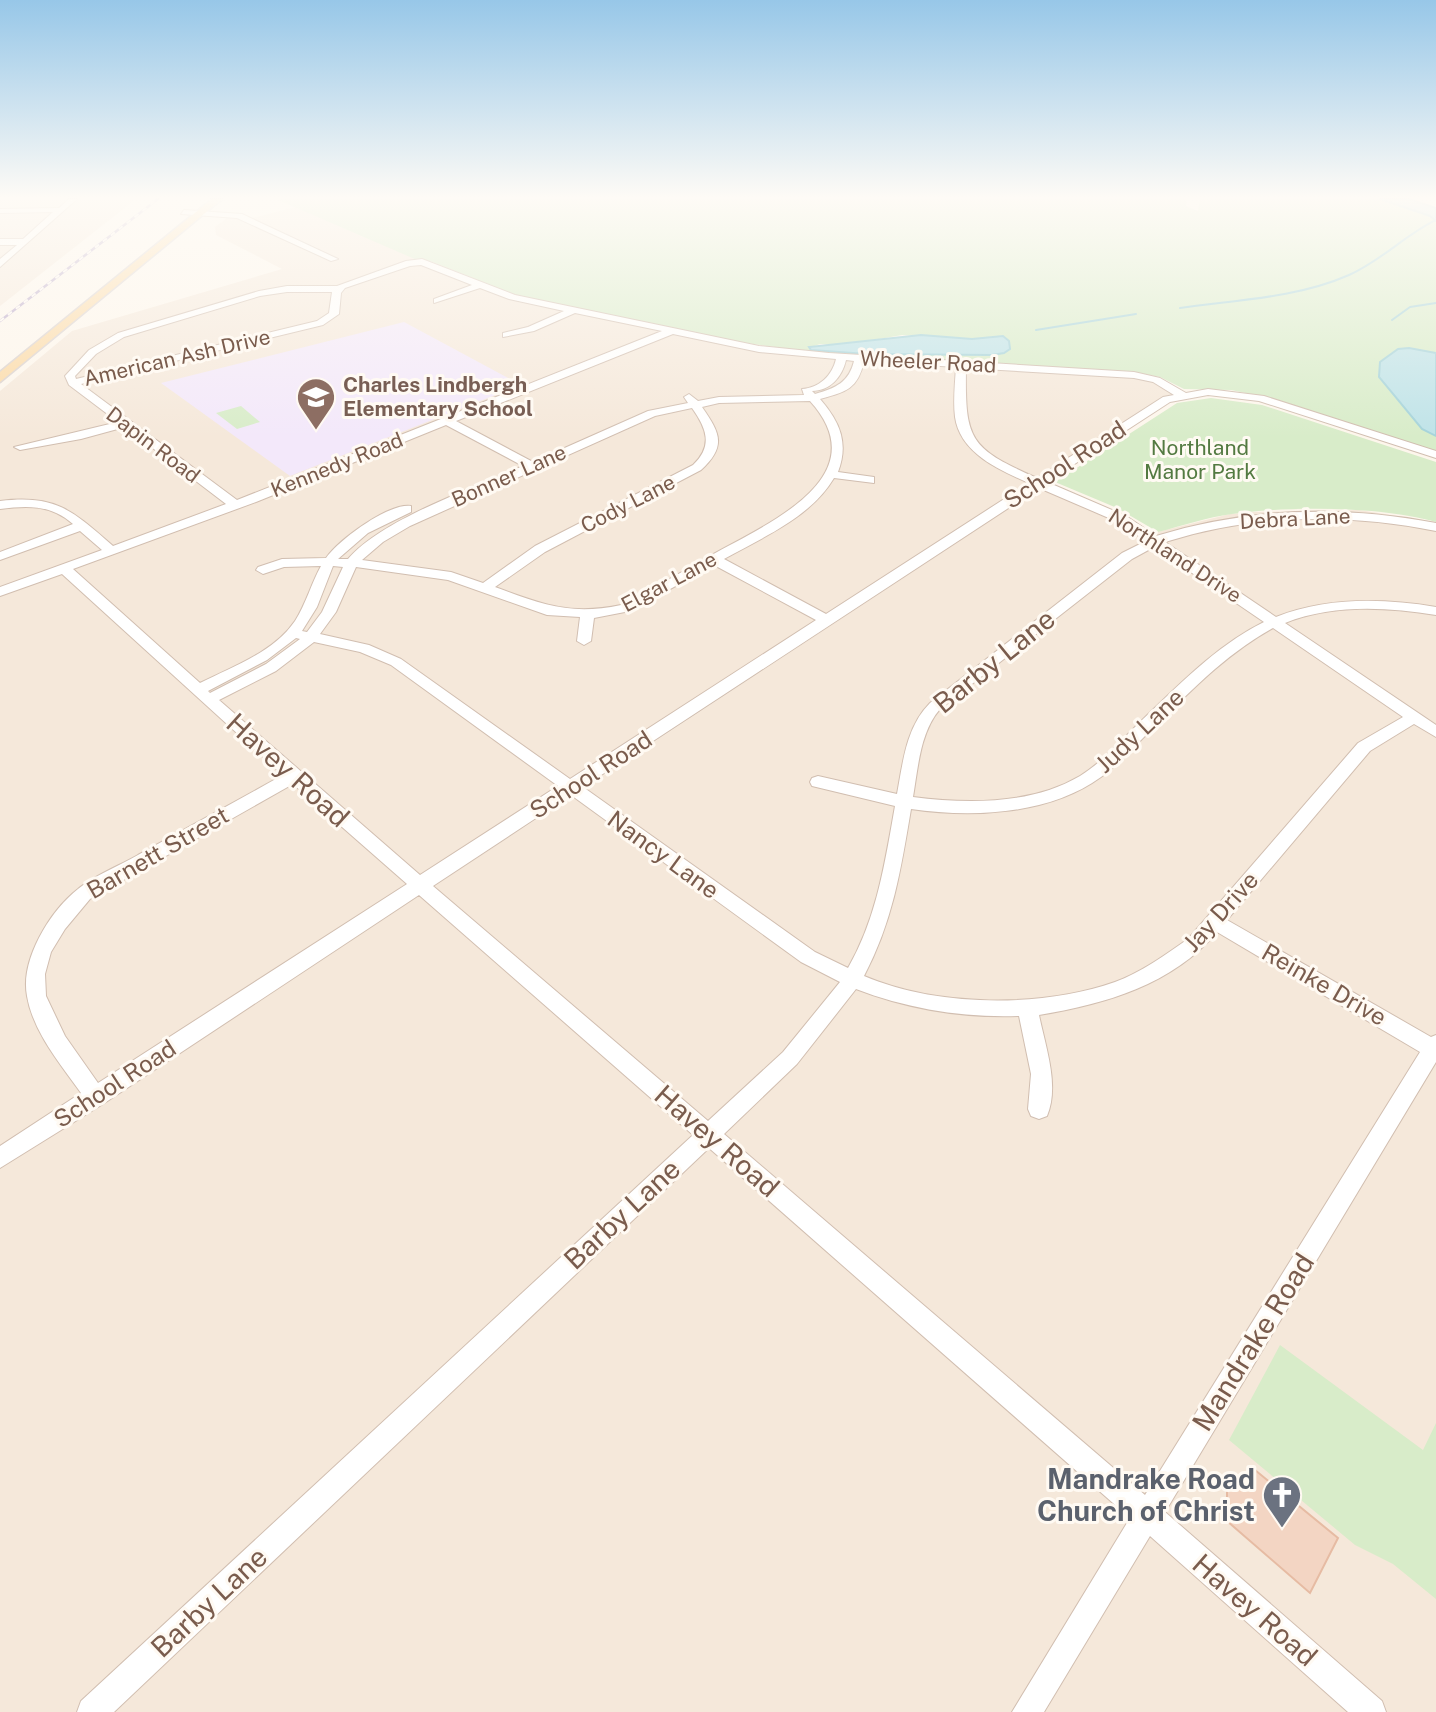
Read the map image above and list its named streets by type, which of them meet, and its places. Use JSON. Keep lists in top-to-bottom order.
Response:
{
  "streets": {
    "street": [
      "American Ash Drive",
      "Wheeler Road",
      "Dapin Road",
      "Kennedy Road",
      "School Road",
      "Bonner Lane",
      "Cody Lane",
      "Debra Lane",
      "Northland Drive",
      "Elgar Lane",
      "Barby Lane",
      "Judy Lane",
      "Havey Road",
      "Barnett Street",
      "Nancy Lane",
      "Jay Drive",
      "Reinke Drive",
      "Mandrake Road"
    ]
  },
  "crossings": [
    ["American Ash Drive", "Wheeler Road"],
    ["American Ash Drive", "Dapin Road"],
    ["Wheeler Road", "Kennedy Road"],
    ["Wheeler Road", "School Road"],
    ["Wheeler Road", "Bonner Lane"],
    ["Wheeler Road", "Northland Drive"],
    ["Dapin Road", "Kennedy Road"],
    ["Kennedy Road", "Havey Road"],
    ["School Road", "Northland Drive"],
    ["School Road", "Havey Road"],
    ["School Road", "Barnett Street"],
    ["School Road", "Nancy Lane"],
    ["Bonner Lane", "Cody Lane"],
    ["Bonner Lane", "Elgar Lane"],
    ["Bonner Lane", "Havey Road"],
    ["Bonner Lane", "Nancy Lane"],
    ["Cody Lane", "Elgar Lane"],
    ["Debra Lane", "Northland Drive"],
    ["Debra Lane", "Barby Lane"],
    ["Northland Drive", "Barby Lane"],
    ["Northland Drive", "Judy Lane"],
    ["Northland Drive", "Jay Drive"],
    ["Barby Lane", "Judy Lane"],
    ["Barby Lane", "Havey Road"],
    ["Barby Lane", "Nancy Lane"],
    ["Barby Lane", "Jay Drive"],
    ["Havey Road", "Barnett Street"],
    ["Havey Road", "Mandrake Road"],
    ["Nancy Lane", "Jay Drive"],
    ["Jay Drive", "Reinke Drive"],
    ["Reinke Drive", "Mandrake Road"]
  ],
  "parks": ["Northland Manor Park"],
  "places": {
    "school or university": ["Charles Lindbergh Elementary School"],
    "church": ["Mandrake Road Church of Christ"]
  }
}
